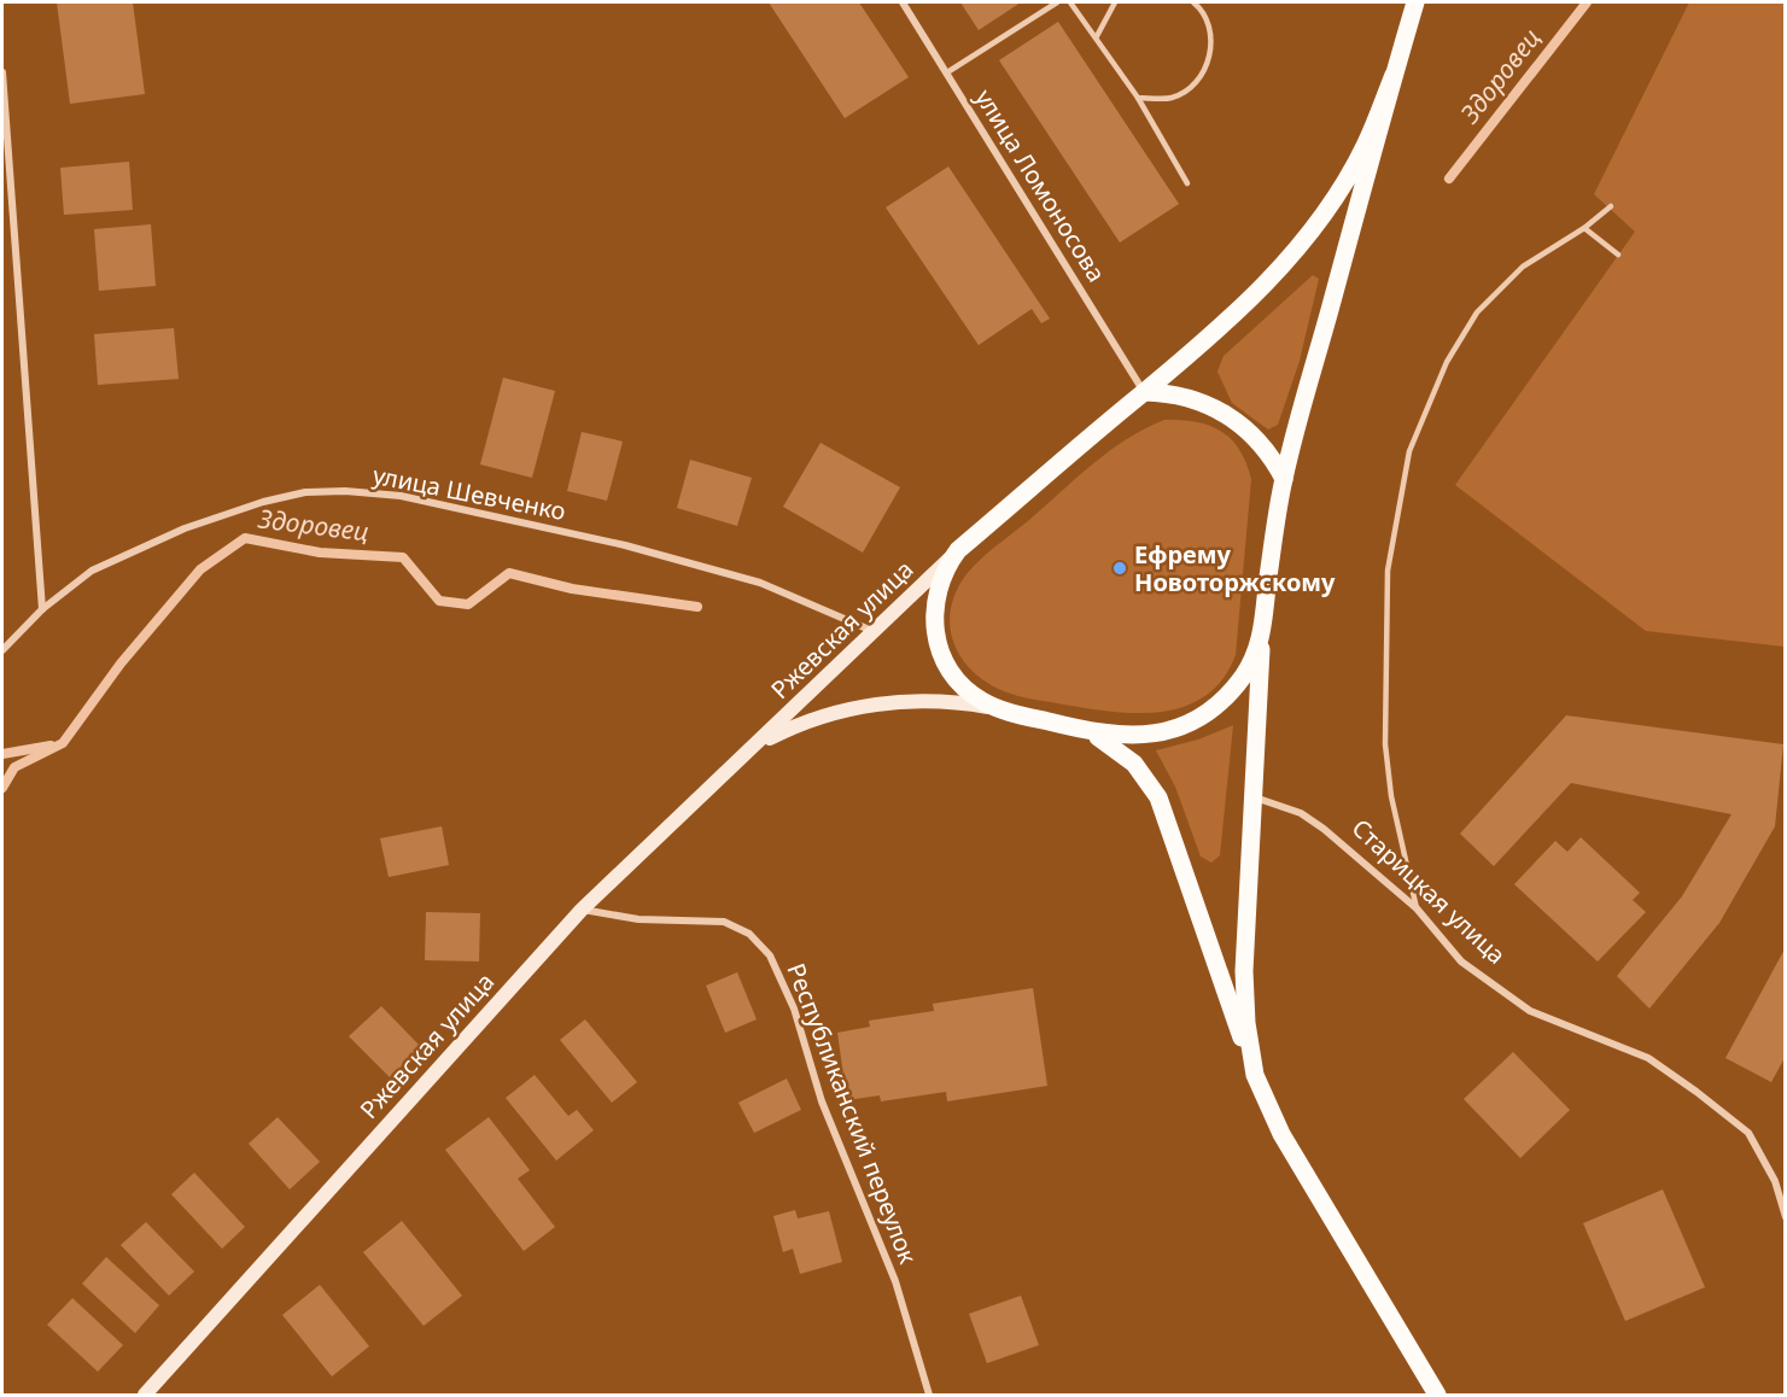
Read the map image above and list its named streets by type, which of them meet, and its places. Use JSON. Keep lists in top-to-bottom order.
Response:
{
  "streets": {
    "main road": ["Ржевская улица"],
    "street": [
      "улица Ломоносова",
      "улица Шевченко",
      "Старицкая улица",
      "Республиканский переулок"
    ]
  },
  "crossings": [
    ["улица Шевченко", "Ржевская улица"],
    ["Ржевская улица", "Республиканский переулок"]
  ],
  "water": ["Здоровец"],
  "places": ["Ефрему Новоторжскому"]
}
